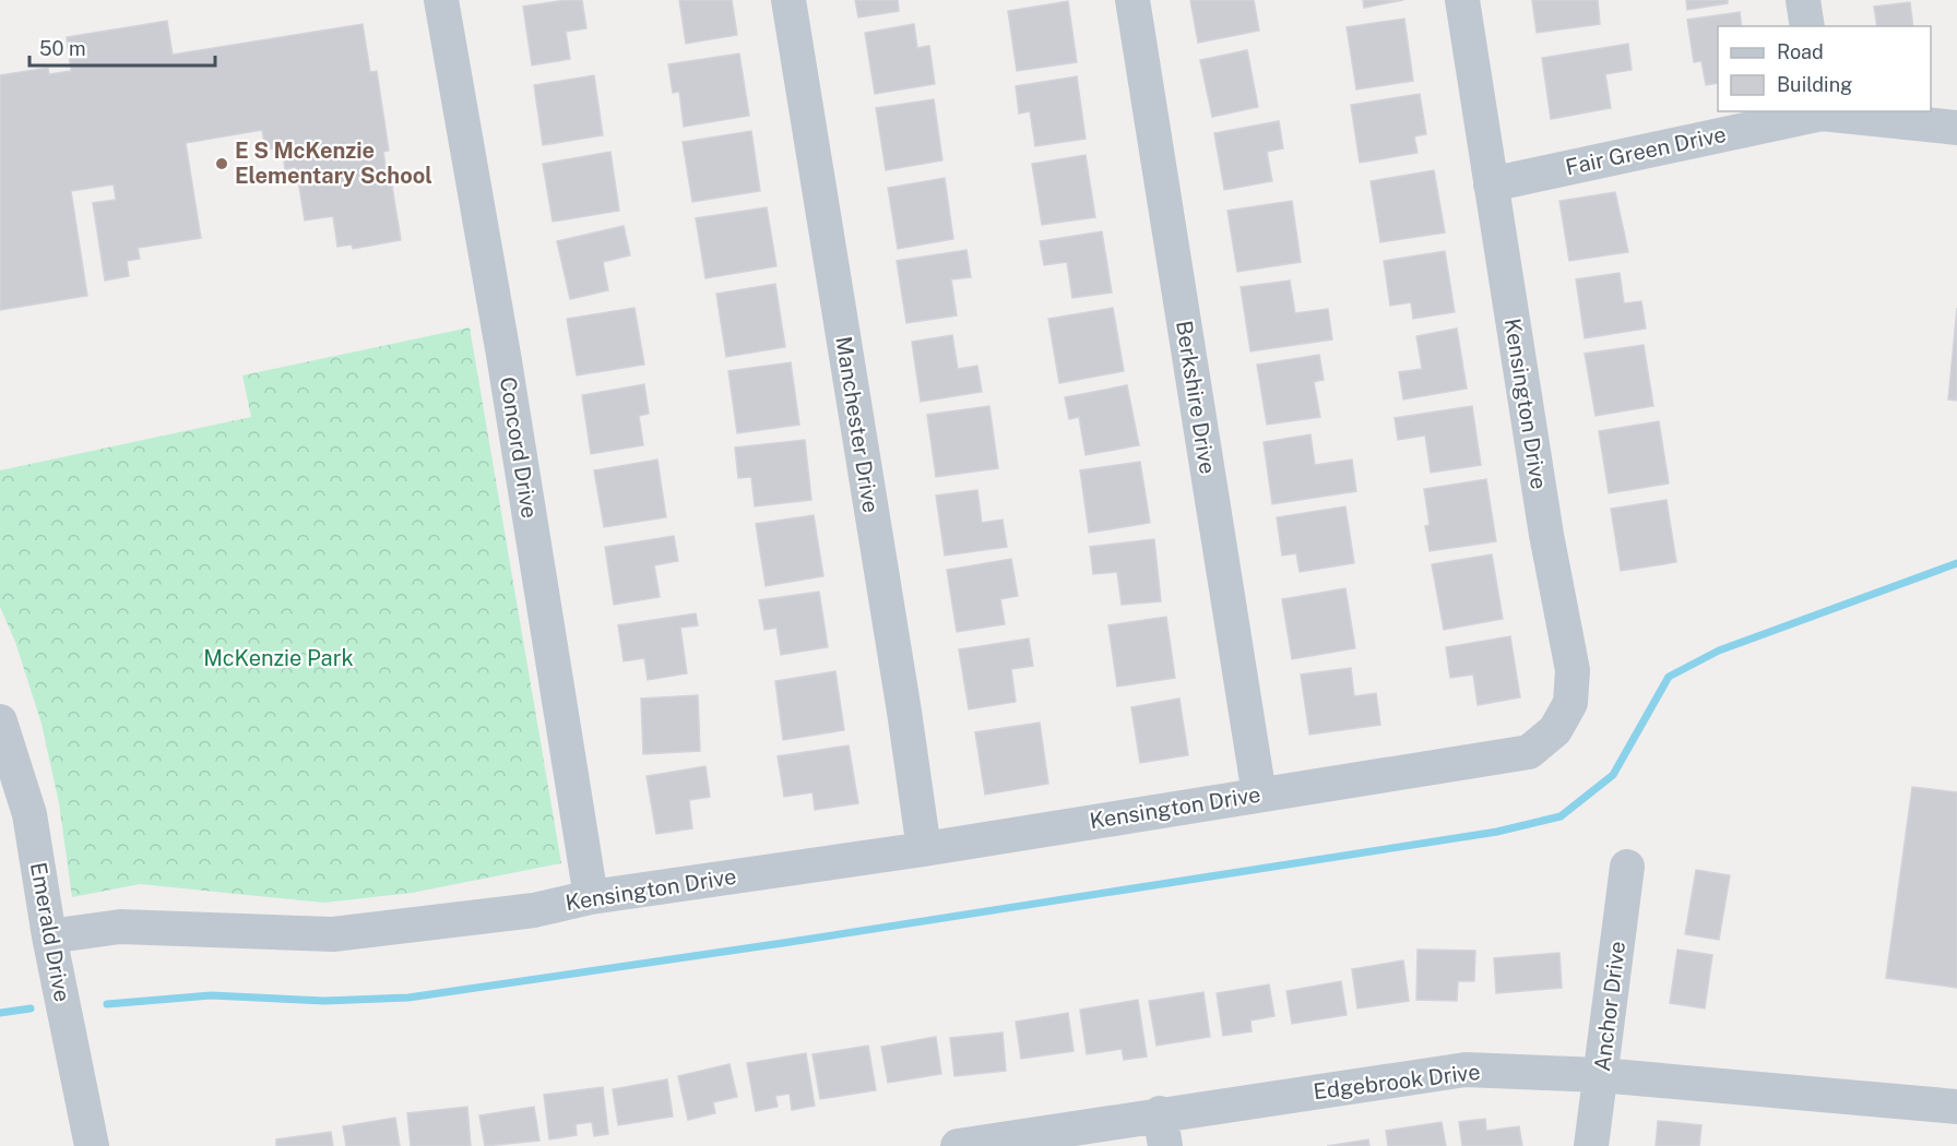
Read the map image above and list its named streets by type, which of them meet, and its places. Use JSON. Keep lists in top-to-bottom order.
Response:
{
  "streets": {
    "street": [
      "Fair Green Drive",
      "Berkshire Drive",
      "Kensington Drive",
      "Manchester Drive",
      "Concord Drive",
      "Emerald Drive",
      "Anchor Drive",
      "Edgebrook Drive"
    ]
  },
  "crossings": [
    ["Fair Green Drive", "Kensington Drive"],
    ["Berkshire Drive", "Kensington Drive"],
    ["Kensington Drive", "Manchester Drive"],
    ["Kensington Drive", "Concord Drive"],
    ["Kensington Drive", "Emerald Drive"],
    ["Anchor Drive", "Edgebrook Drive"]
  ],
  "parks": ["McKenzie Park"],
  "places": ["E S McKenzie Elementary School"],
  "legend": ["Road", "Building"],
  "scale_bar": "50 m"
}
